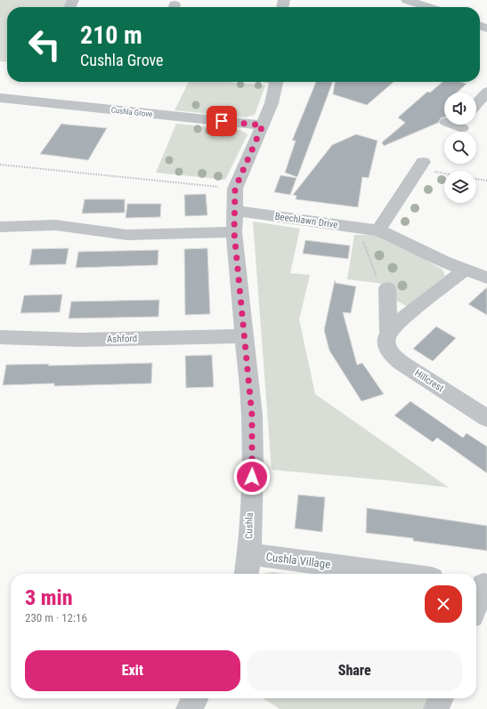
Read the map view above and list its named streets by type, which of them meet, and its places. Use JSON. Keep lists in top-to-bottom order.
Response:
{
  "streets": {
    "street": [
      "Cushla Grove",
      "Beechlawn Drive",
      "Ashford",
      "Hillcrest",
      "Cushla",
      "Cushla Village"
    ]
  },
  "crossings": [
    ["Cushla Grove", "Cushla"],
    ["Beechlawn Drive", "Cushla"],
    ["Ashford", "Cushla"],
    ["Cushla", "Cushla Village"]
  ],
  "page": {
    "turn": ["210 m", "Cushla Grove"],
    "heading": ["3 min", "230 m · 12:16"],
    "buttons": ["Exit", "Share"]
  }
}
